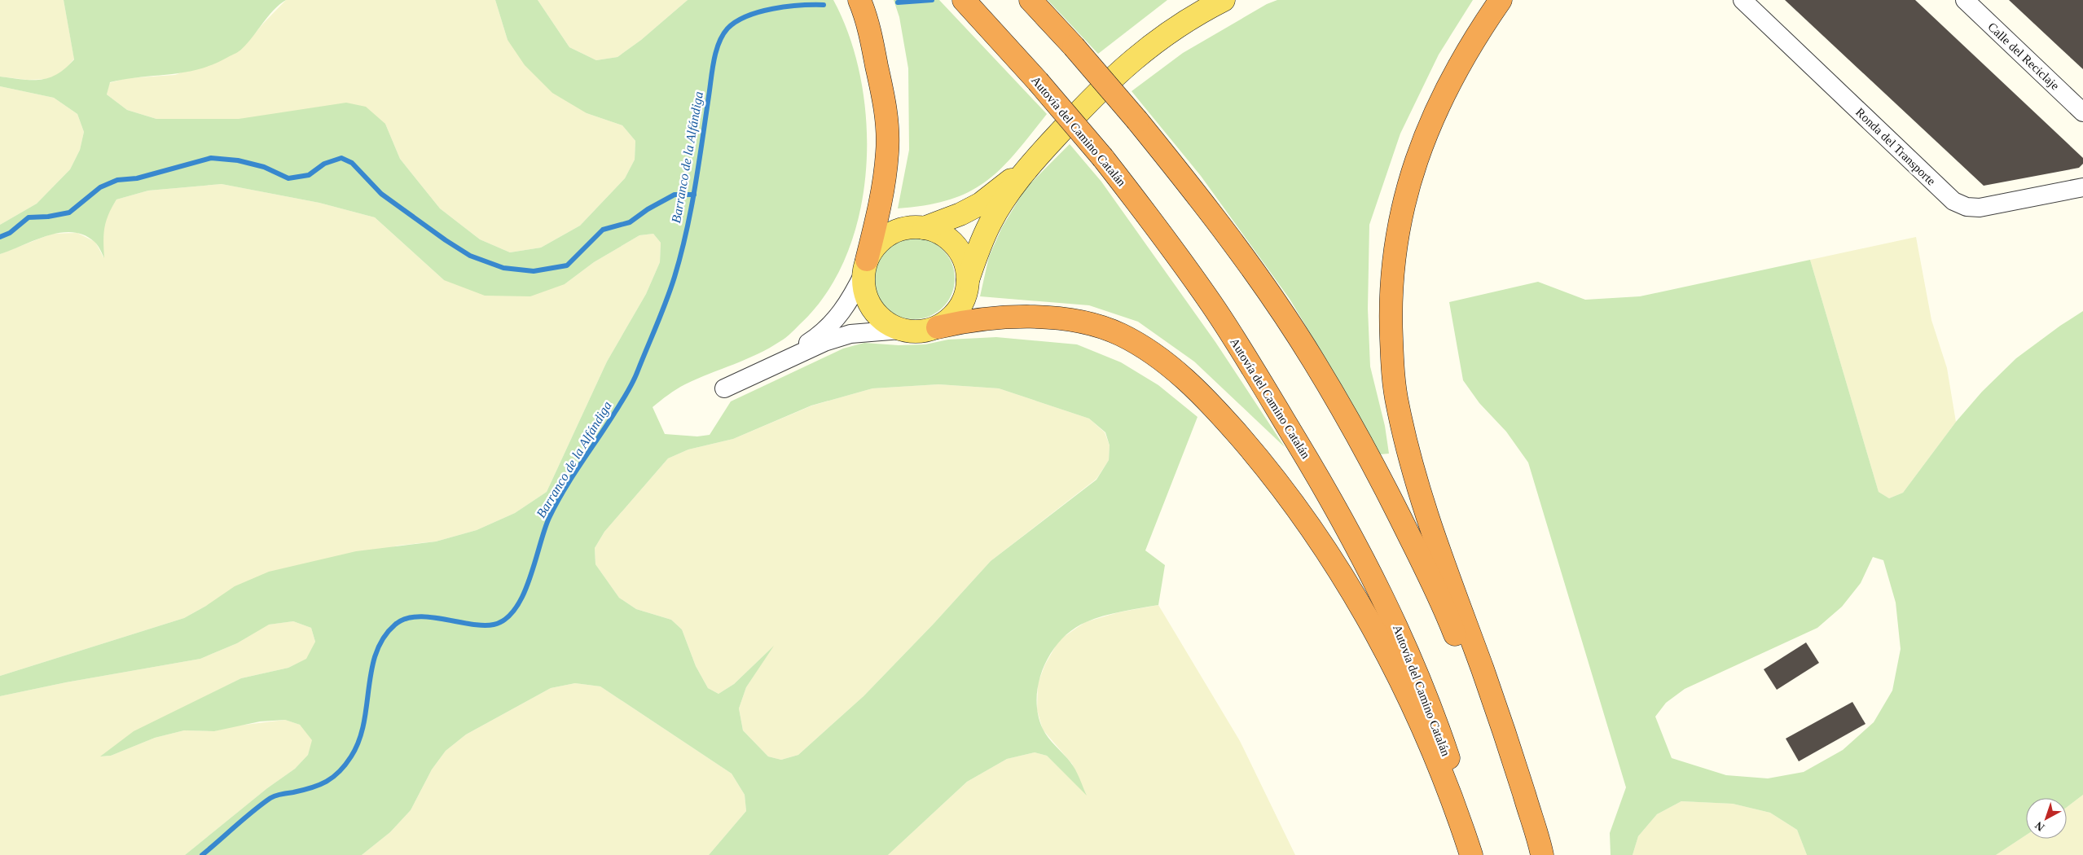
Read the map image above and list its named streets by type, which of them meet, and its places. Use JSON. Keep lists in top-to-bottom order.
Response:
{
  "streets": {
    "highway": ["Autovía del Camino Catalán"],
    "street": ["Calle del Reciclaje", "Ronda del Transporte"]
  },
  "water": ["Barranco de la Alfándiga"],
  "north": "bottom left"
}
